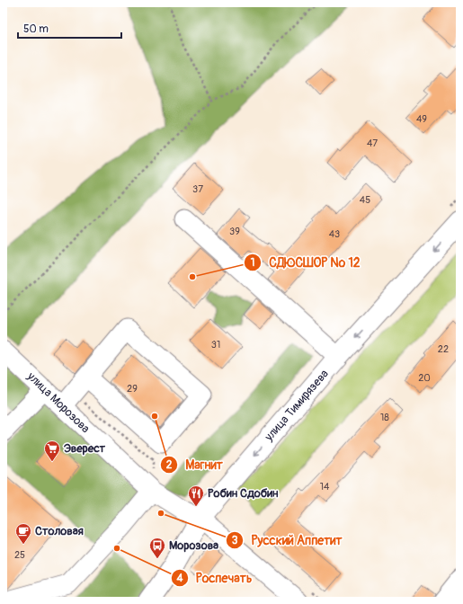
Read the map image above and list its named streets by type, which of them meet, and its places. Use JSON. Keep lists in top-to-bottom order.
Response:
{
  "streets": {
    "main road": ["улица Тимирязева"],
    "street": ["улица Морозова"]
  },
  "crossings": [
    ["улица Морозова", "улица Тимирязева"]
  ],
  "one_way": ["улица Тимирязева"],
  "places": {
    "other": [
      "СДЮСШОР № 12",
      "Магнит",
      "Русский Аппетит",
      "Роспечать"
    ],
    "supermarket": ["Эверест"],
    "restaurant": ["Робин Сдобин"],
    "cafe": ["Столовая"],
    "bus stop": ["Морозова"]
  },
  "house_numbers": [
    "49",
    "47",
    "37",
    "45",
    "39",
    "43",
    "31",
    "22",
    "20",
    "29",
    "18",
    "14",
    "25"
  ],
  "scale_bar": "50 m"
}
